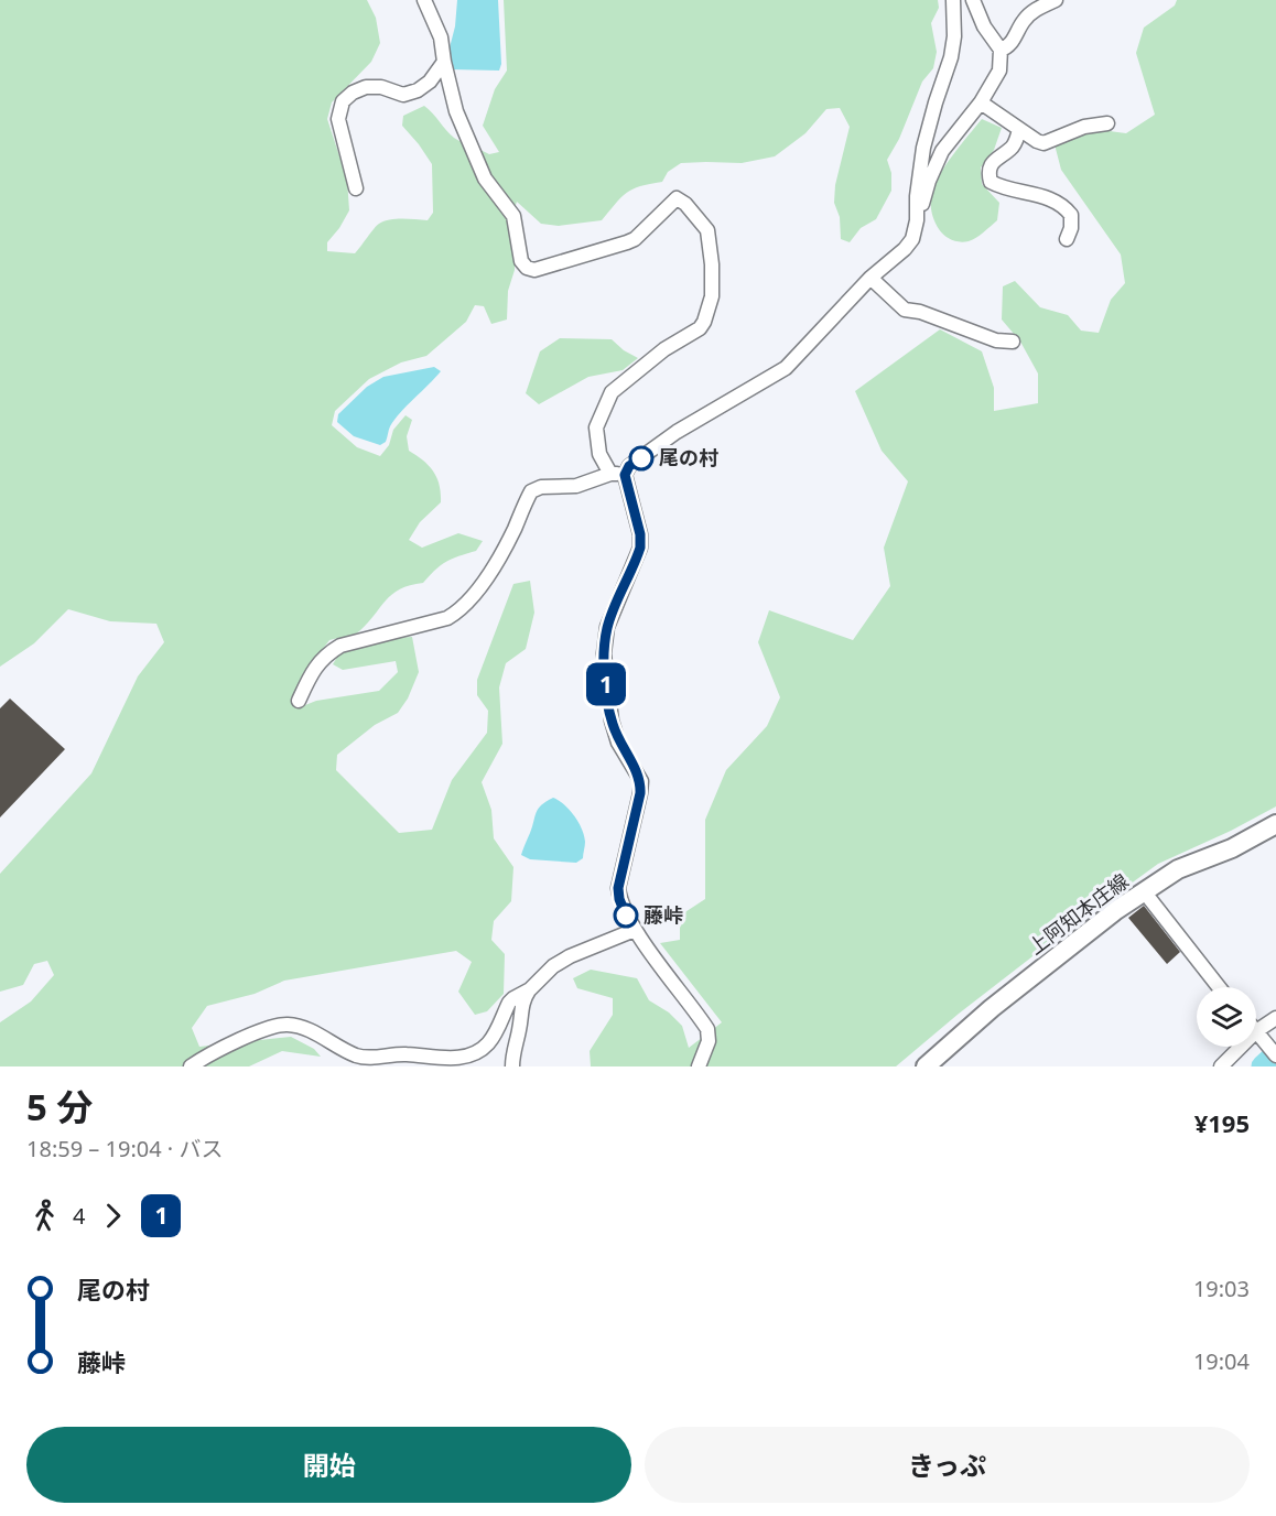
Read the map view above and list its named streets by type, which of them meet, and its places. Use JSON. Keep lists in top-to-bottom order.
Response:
{
  "streets": {
    "main road": ["上阿知本庄線"]
  },
  "places": ["尾の村", "藤峠"],
  "lines": ["bus line 1"],
  "page": {
    "on_map": "1",
    "heading": ["5 分", "18:59 – 19:04 · バス", "¥195"],
    "legs": ["4", "1"],
    "list": [
      {
        "name": "尾の村",
        "value": "19:03"
      },
      {
        "name": "藤峠",
        "value": "19:04"
      }
    ],
    "buttons": ["開始", "きっぷ"]
  }
}
